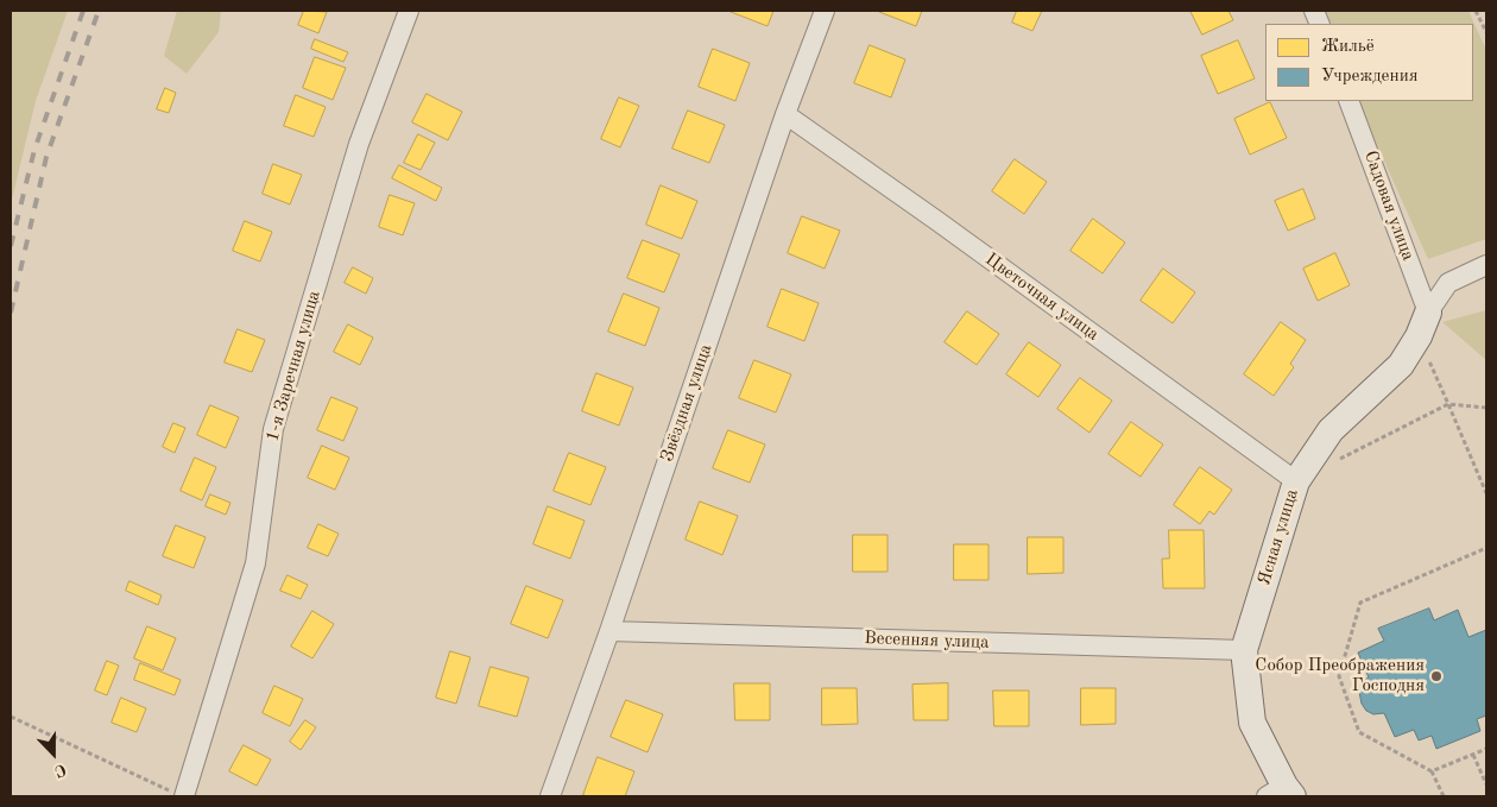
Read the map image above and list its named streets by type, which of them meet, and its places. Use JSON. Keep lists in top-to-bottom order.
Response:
{
  "streets": {
    "street": [
      "Садовая улица",
      "Цветочная улица",
      "1-я Заречная улица",
      "Звёздная улица",
      "Ясная улица",
      "Весенняя улица"
    ]
  },
  "crossings": [
    ["Садовая улица", "Ясная улица"],
    ["Цветочная улица", "Звёздная улица"],
    ["Цветочная улица", "Ясная улица"],
    ["Звёздная улица", "Весенняя улица"],
    ["Ясная улица", "Весенняя улица"]
  ],
  "places": ["Собор Преображения Господня"],
  "legend": ["Жильё", "Учреждения"],
  "north": "bottom"
}
